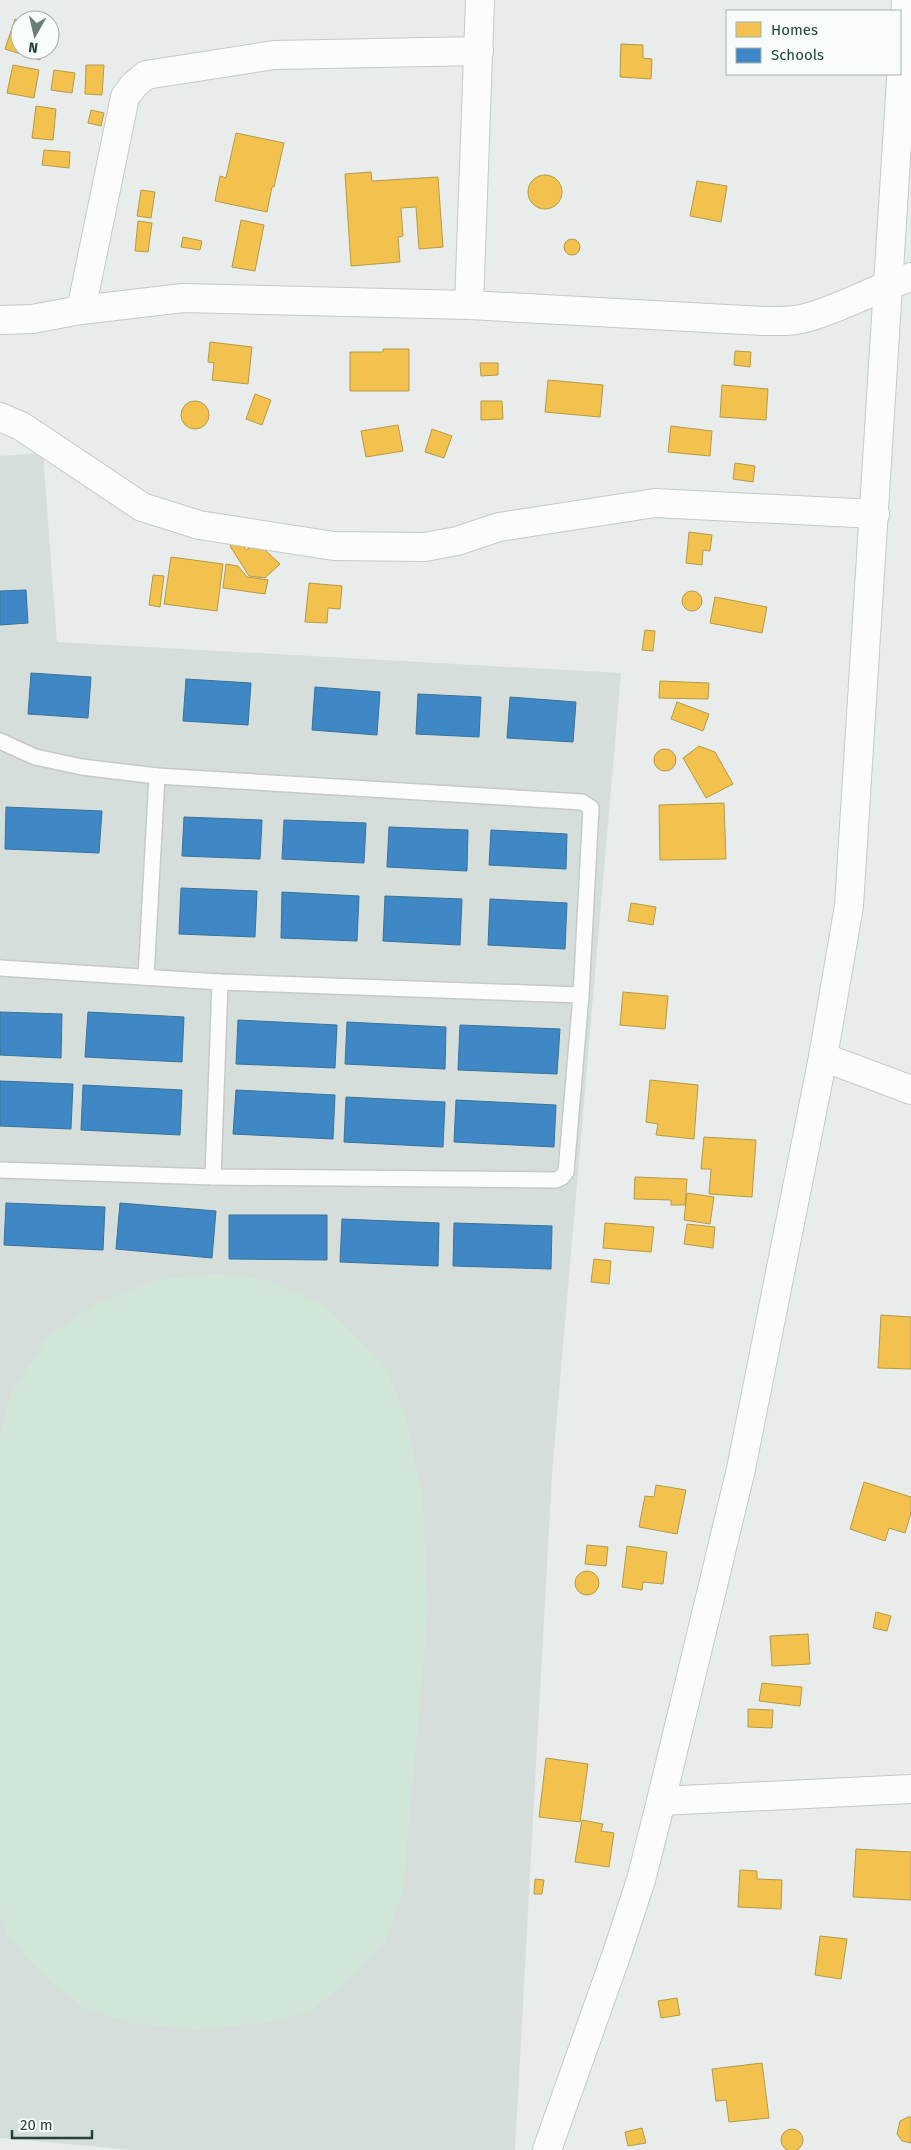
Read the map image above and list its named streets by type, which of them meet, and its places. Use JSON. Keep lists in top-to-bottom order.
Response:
{
  "legend": ["Homes", "Schools"],
  "scale_bar": "20 m",
  "north": "bottom"
}
